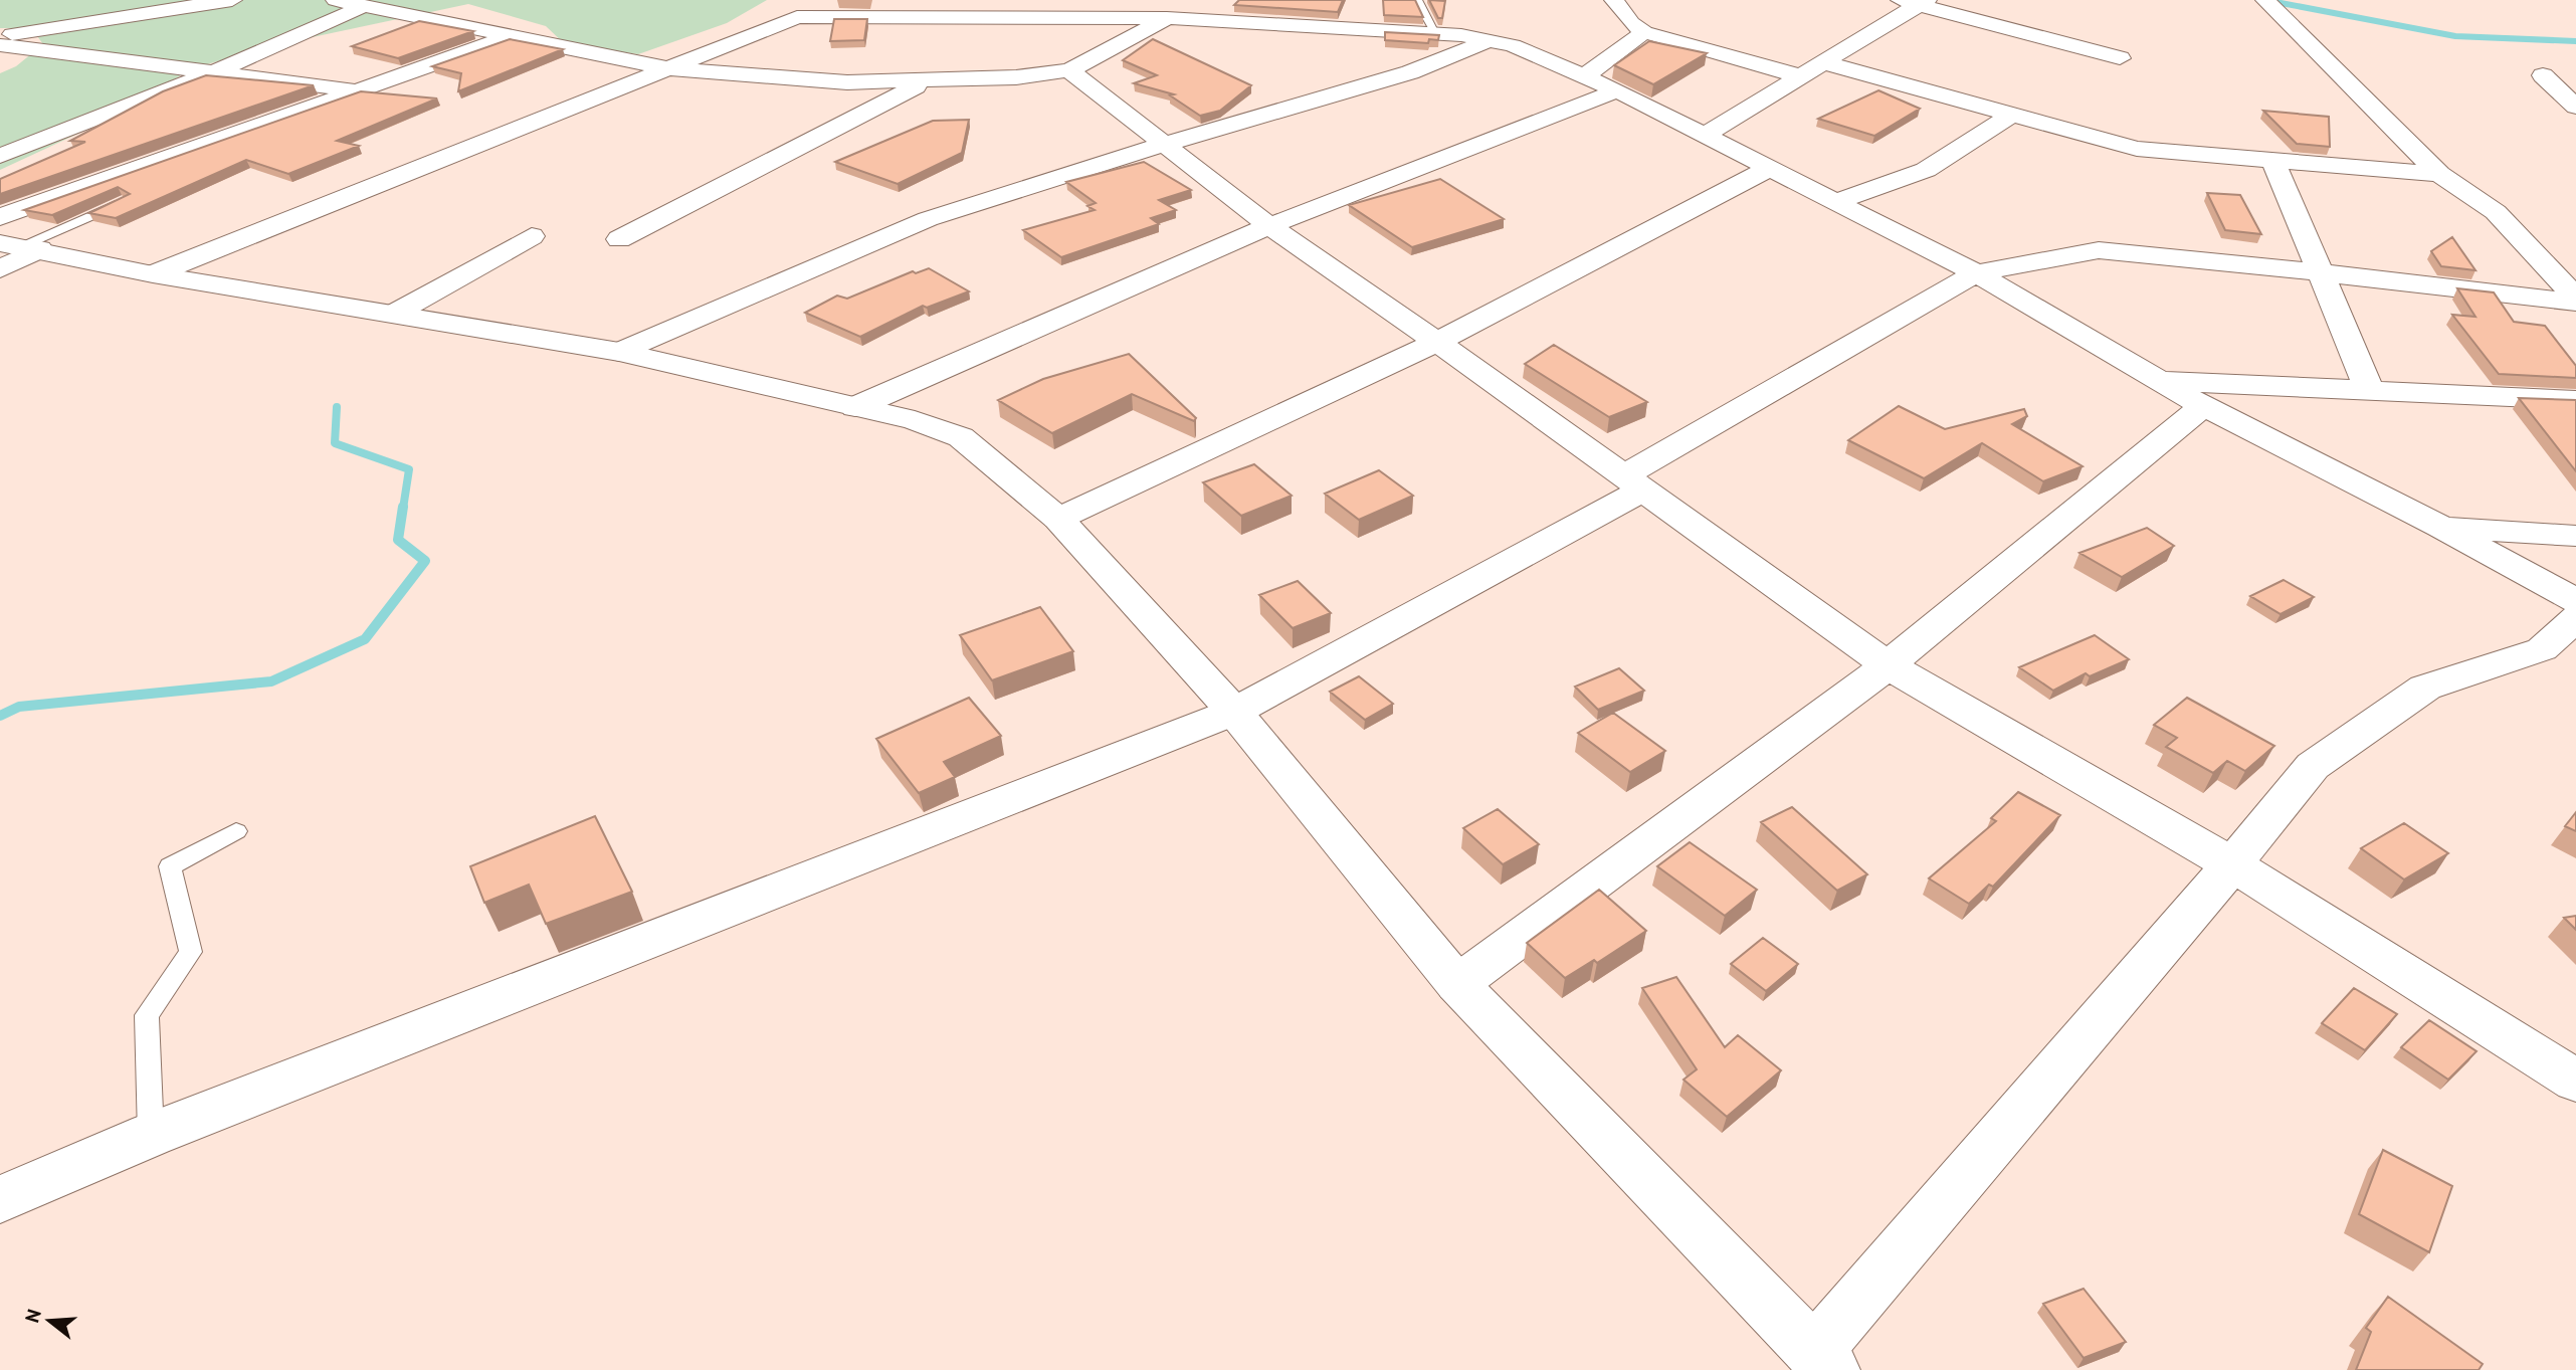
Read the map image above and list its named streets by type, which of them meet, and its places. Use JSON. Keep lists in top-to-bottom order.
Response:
{
  "north": "left"
}
